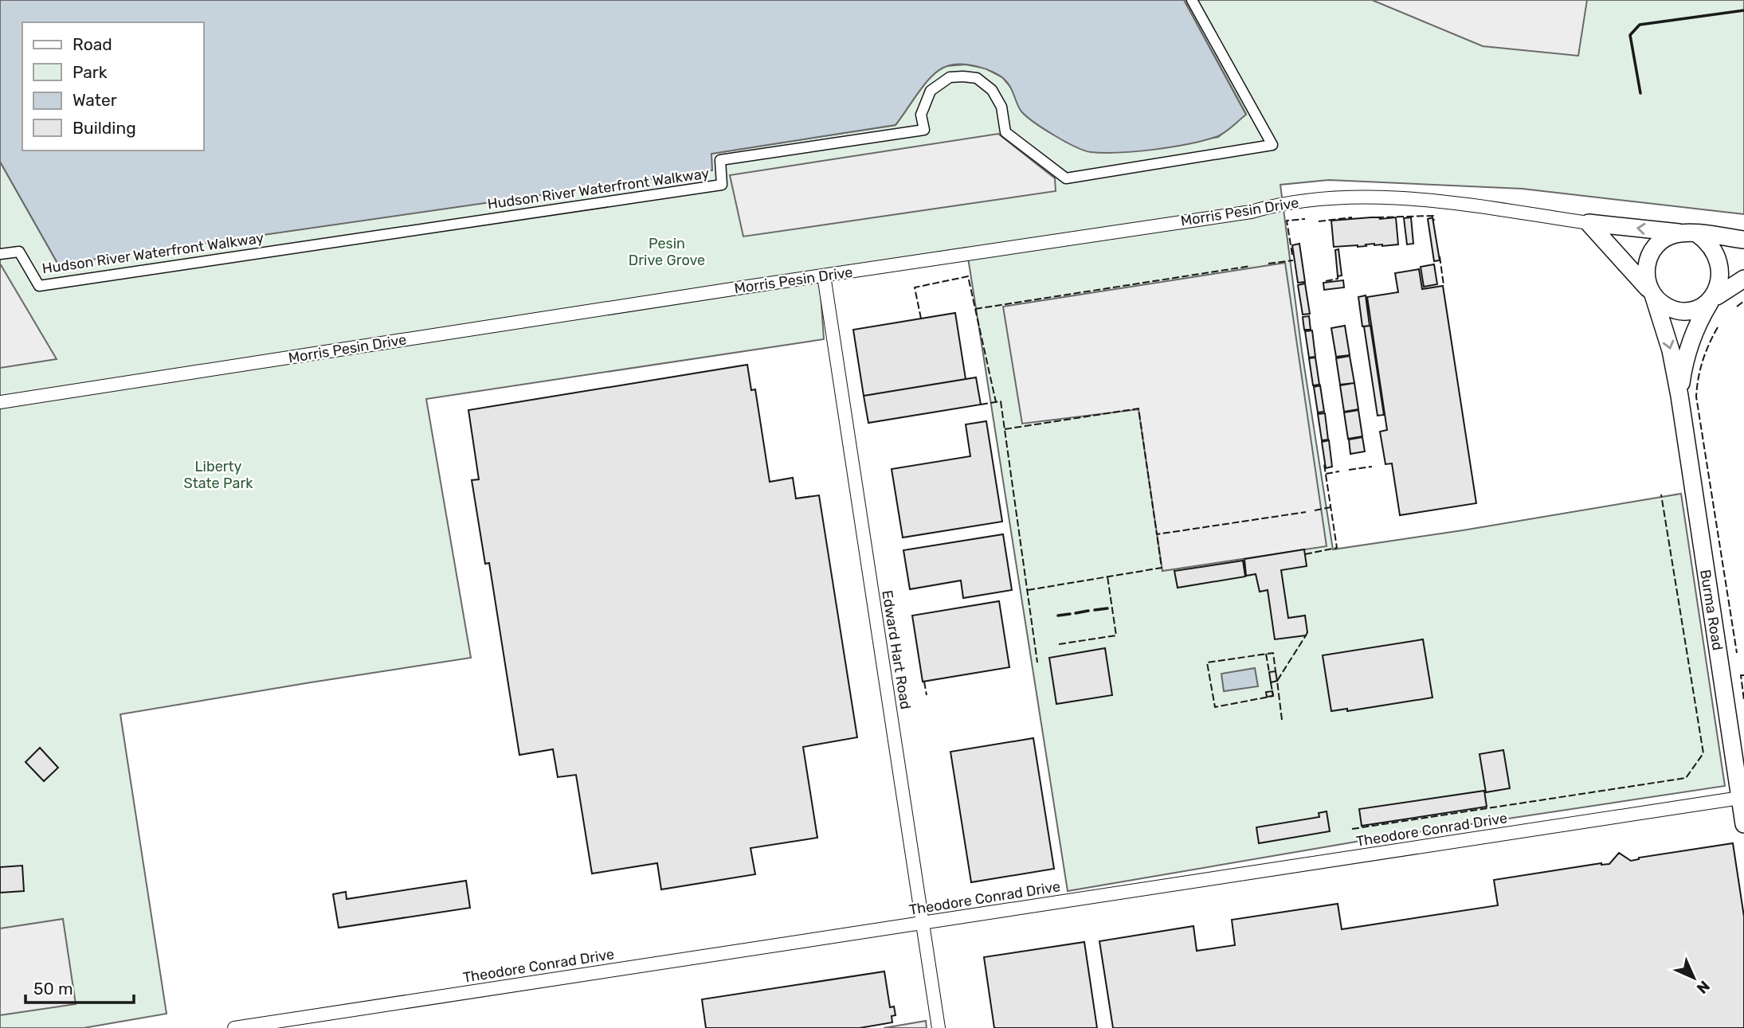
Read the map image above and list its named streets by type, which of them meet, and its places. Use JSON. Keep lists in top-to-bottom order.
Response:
{
  "streets": {
    "street": [
      "Hudson River Waterfront Walkway",
      "Morris Pesin Drive",
      "Burma Road",
      "Edward Hart Road",
      "Theodore Conrad Drive"
    ]
  },
  "crossings": [
    ["Morris Pesin Drive", "Burma Road"],
    ["Morris Pesin Drive", "Edward Hart Road"],
    ["Burma Road", "Theodore Conrad Drive"],
    ["Edward Hart Road", "Theodore Conrad Drive"]
  ],
  "parks": ["Pesin Drive Grove", "Liberty State Park"],
  "legend": [
    "Road",
    "Park",
    "Water",
    "Building"
  ],
  "scale_bar": "50 m",
  "north": "bottom right"
}
